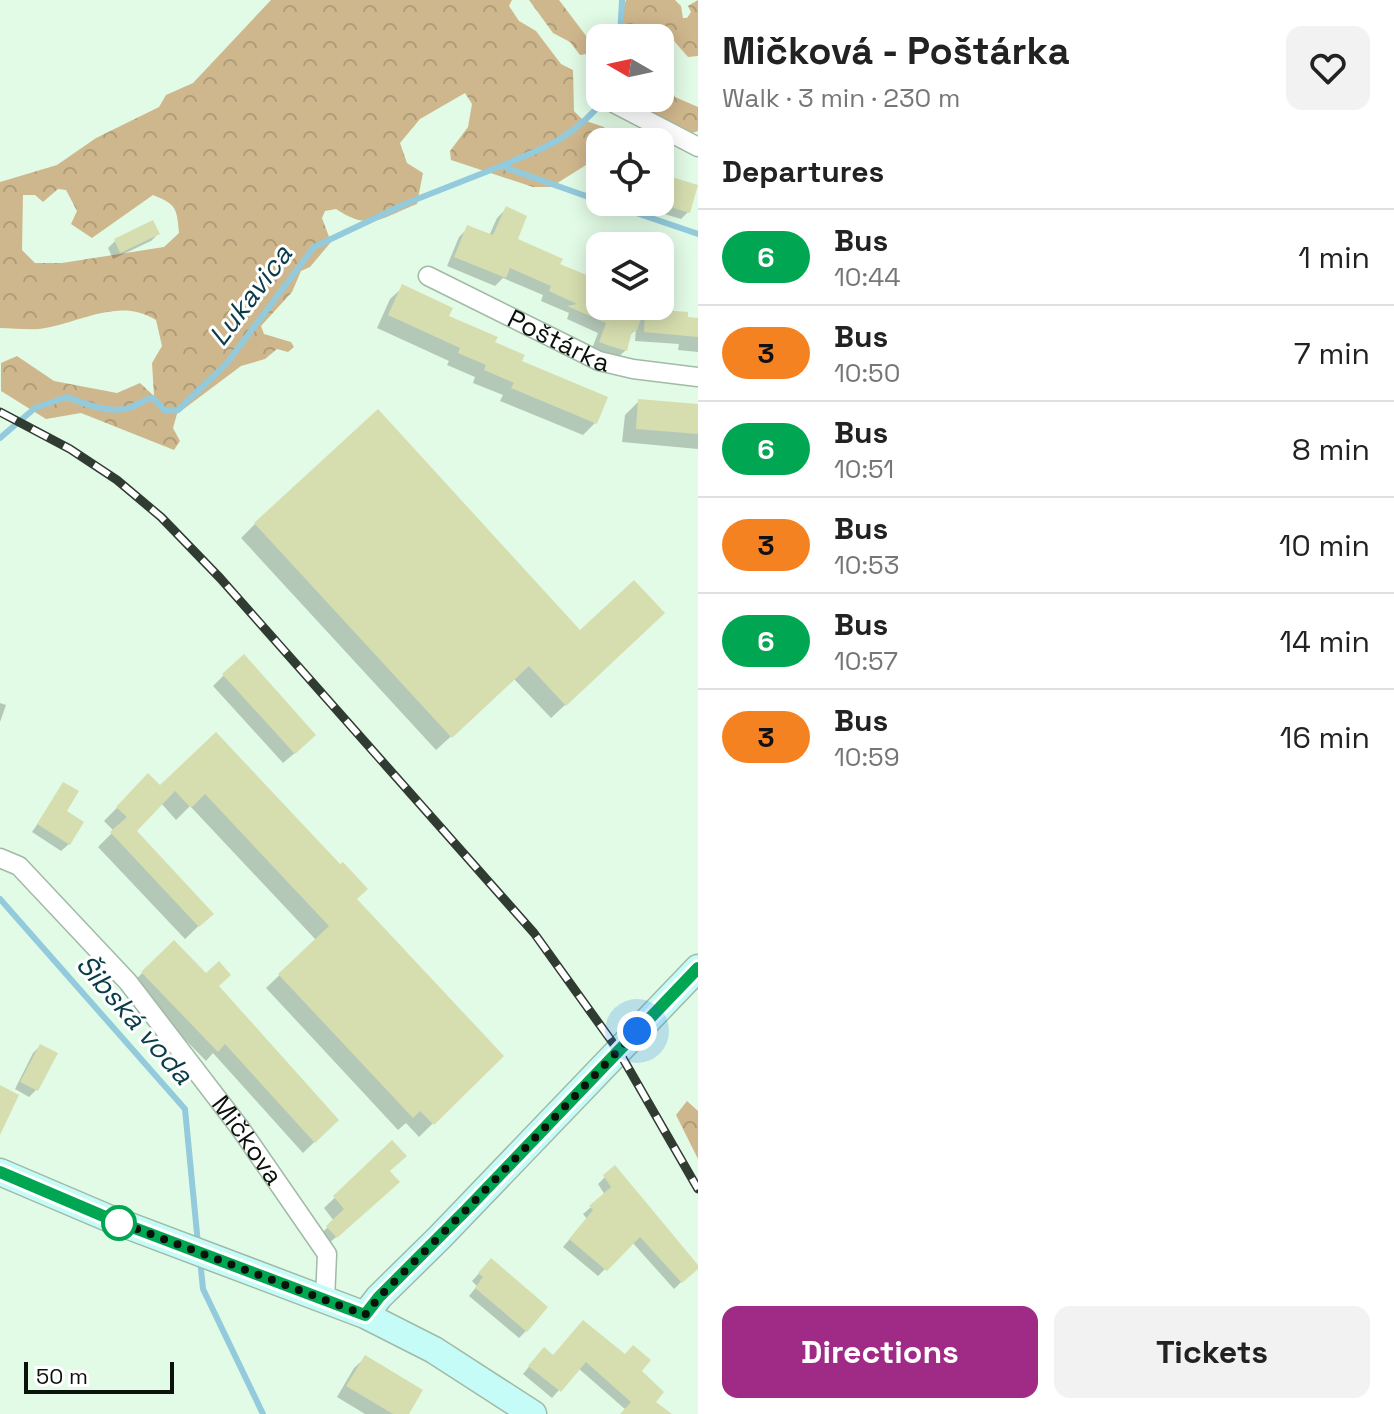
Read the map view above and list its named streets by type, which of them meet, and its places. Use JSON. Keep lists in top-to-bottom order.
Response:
{
  "streets": {
    "street": ["Poštárka", "Mičkova"]
  },
  "water": ["Lukavica", "Šibská voda"],
  "lines": ["bus line 6"],
  "scale_bar": "50 m",
  "north": "left",
  "page": {
    "heading": [
      ["Mičková - Poštárka", "Walk · 3 min · 230 m"],
      "Departures"
    ],
    "list": [
      {
        "mark": "6",
        "name": "Bus",
        "note": "10:44",
        "value": "1 min"
      },
      {
        "mark": "3",
        "name": "Bus",
        "note": "10:50",
        "value": "7 min"
      },
      {
        "mark": "6",
        "name": "Bus",
        "note": "10:51",
        "value": "8 min"
      },
      {
        "mark": "3",
        "name": "Bus",
        "note": "10:53",
        "value": "10 min"
      },
      {
        "mark": "6",
        "name": "Bus",
        "note": "10:57",
        "value": "14 min"
      },
      {
        "mark": "3",
        "name": "Bus",
        "note": "10:59",
        "value": "16 min"
      }
    ],
    "buttons": ["Directions", "Tickets"],
    "scale": "50 m"
  }
}
